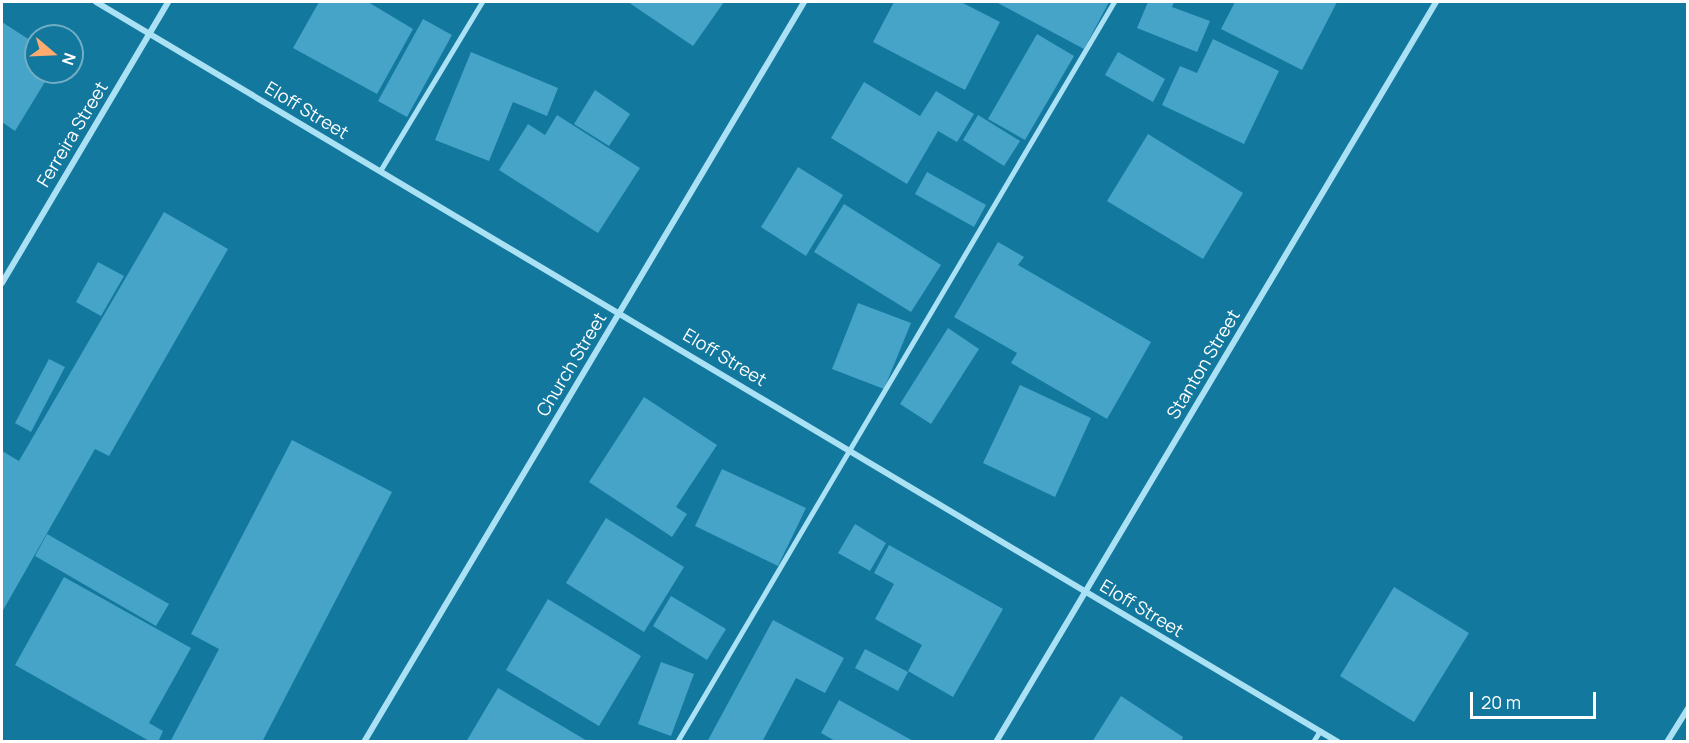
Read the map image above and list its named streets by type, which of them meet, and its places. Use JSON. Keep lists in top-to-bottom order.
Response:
{
  "streets": {
    "street": [
      "Eloff Street",
      "Ferreira Street",
      "Church Street",
      "Stanton Street"
    ]
  },
  "crossings": [
    ["Eloff Street", "Ferreira Street"],
    ["Eloff Street", "Church Street"],
    ["Eloff Street", "Stanton Street"]
  ],
  "scale_bar": "20 m",
  "north": "right"
}
